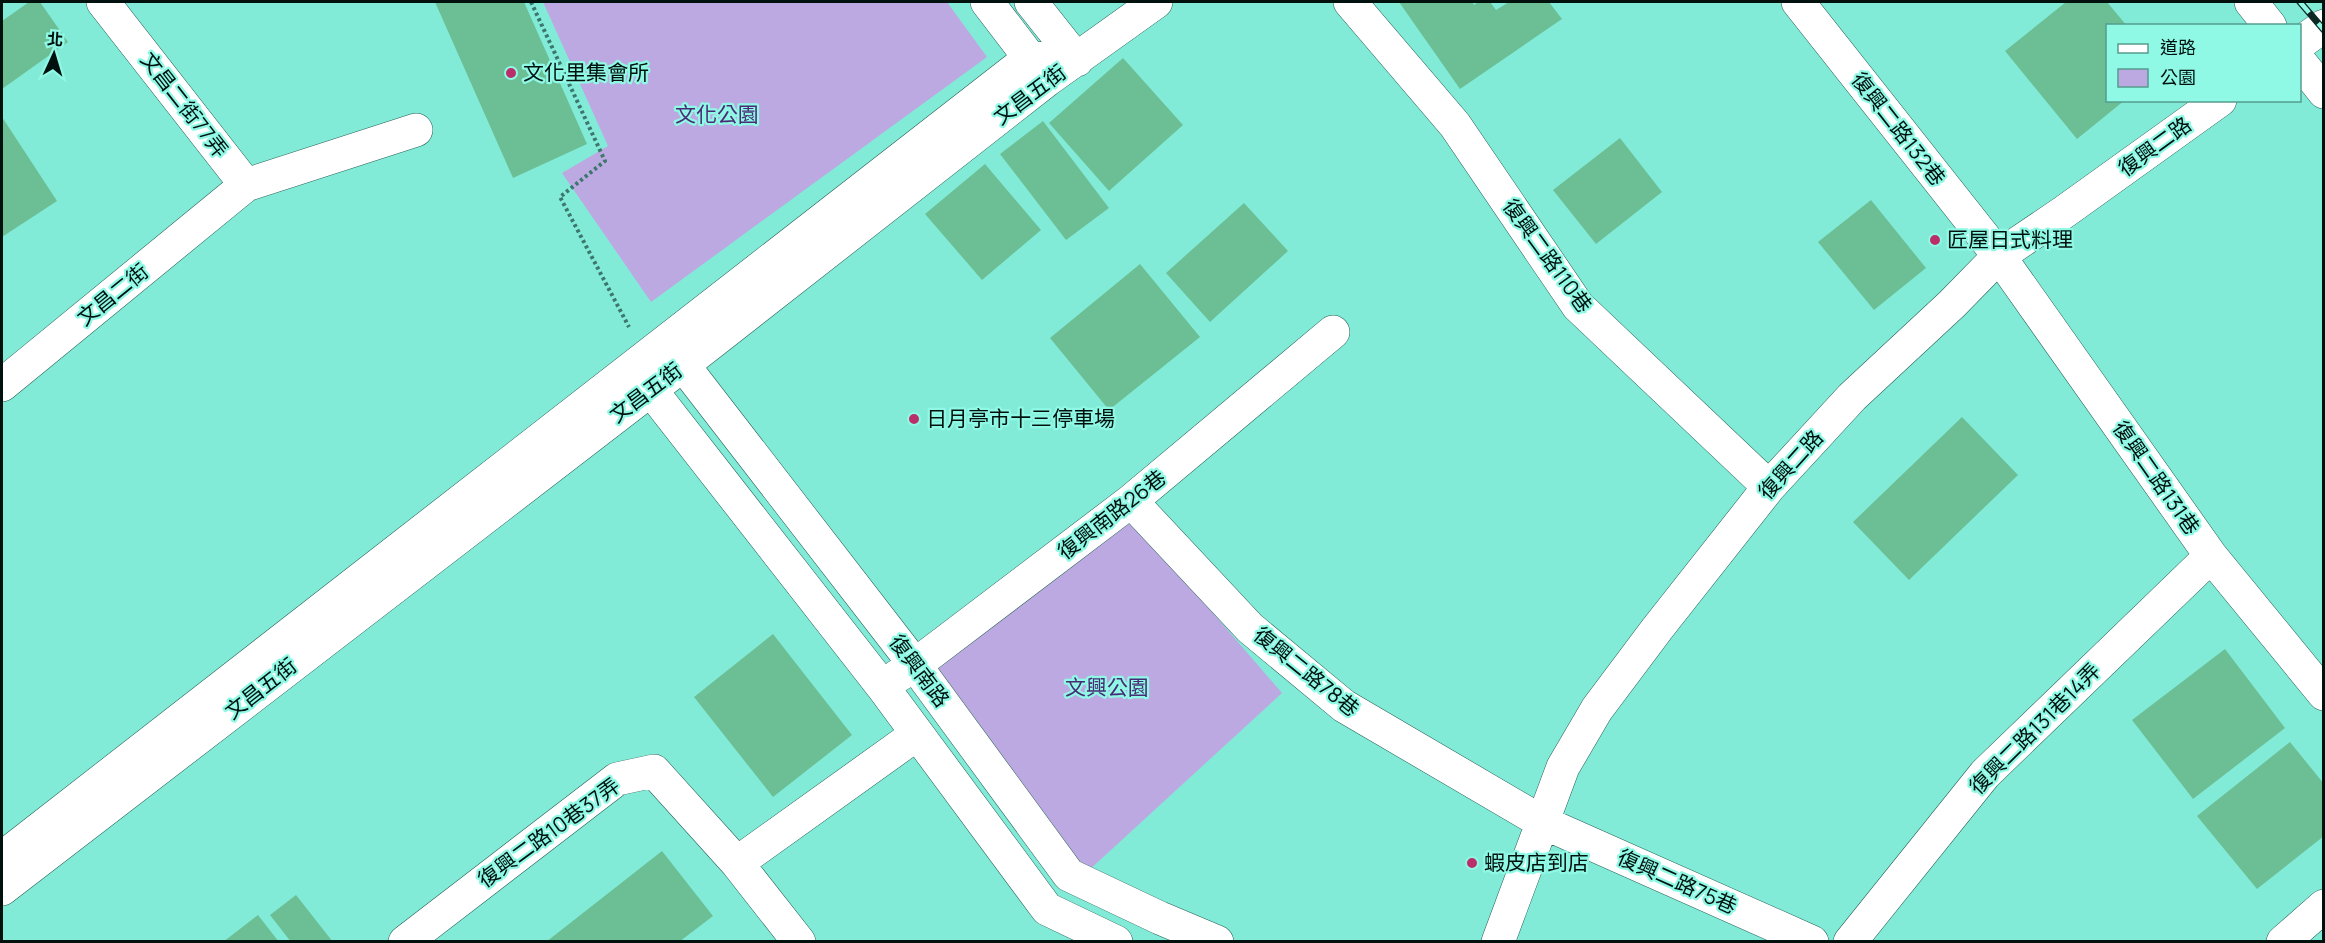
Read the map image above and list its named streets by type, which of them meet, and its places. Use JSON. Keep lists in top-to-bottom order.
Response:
{
  "streets": {
    "street": [
      "文昌五街",
      "文昌二街77弄",
      "復興二路132巷",
      "復興二路",
      "復興二路110巷",
      "文昌二街",
      "復興二路131巷",
      "復興南路26巷",
      "復興南路",
      "復興二路78巷",
      "復興二路131巷14弄",
      "復興二路10巷37弄",
      "復興二路75巷"
    ]
  },
  "crossings": [
    ["文昌五街", "復興南路"],
    ["文昌二街77弄", "文昌二街"],
    ["復興二路132巷", "復興二路"],
    ["復興二路132巷", "復興二路131巷"],
    ["復興二路", "復興二路110巷"],
    ["復興二路", "復興二路131巷"],
    ["復興二路", "復興二路78巷"],
    ["復興二路", "復興二路75巷"],
    ["復興二路131巷", "復興二路131巷14弄"],
    ["復興南路26巷", "復興南路"],
    ["復興南路26巷", "復興二路78巷"],
    ["復興二路78巷", "復興二路75巷"]
  ],
  "parks": ["文化公園", "文興公園"],
  "places": [
    "文化里集會所",
    "匠屋日式料理",
    "日月亭市十三停車場",
    "蝦皮店到店"
  ],
  "legend": ["道路", "公園"],
  "north": "top"
}
